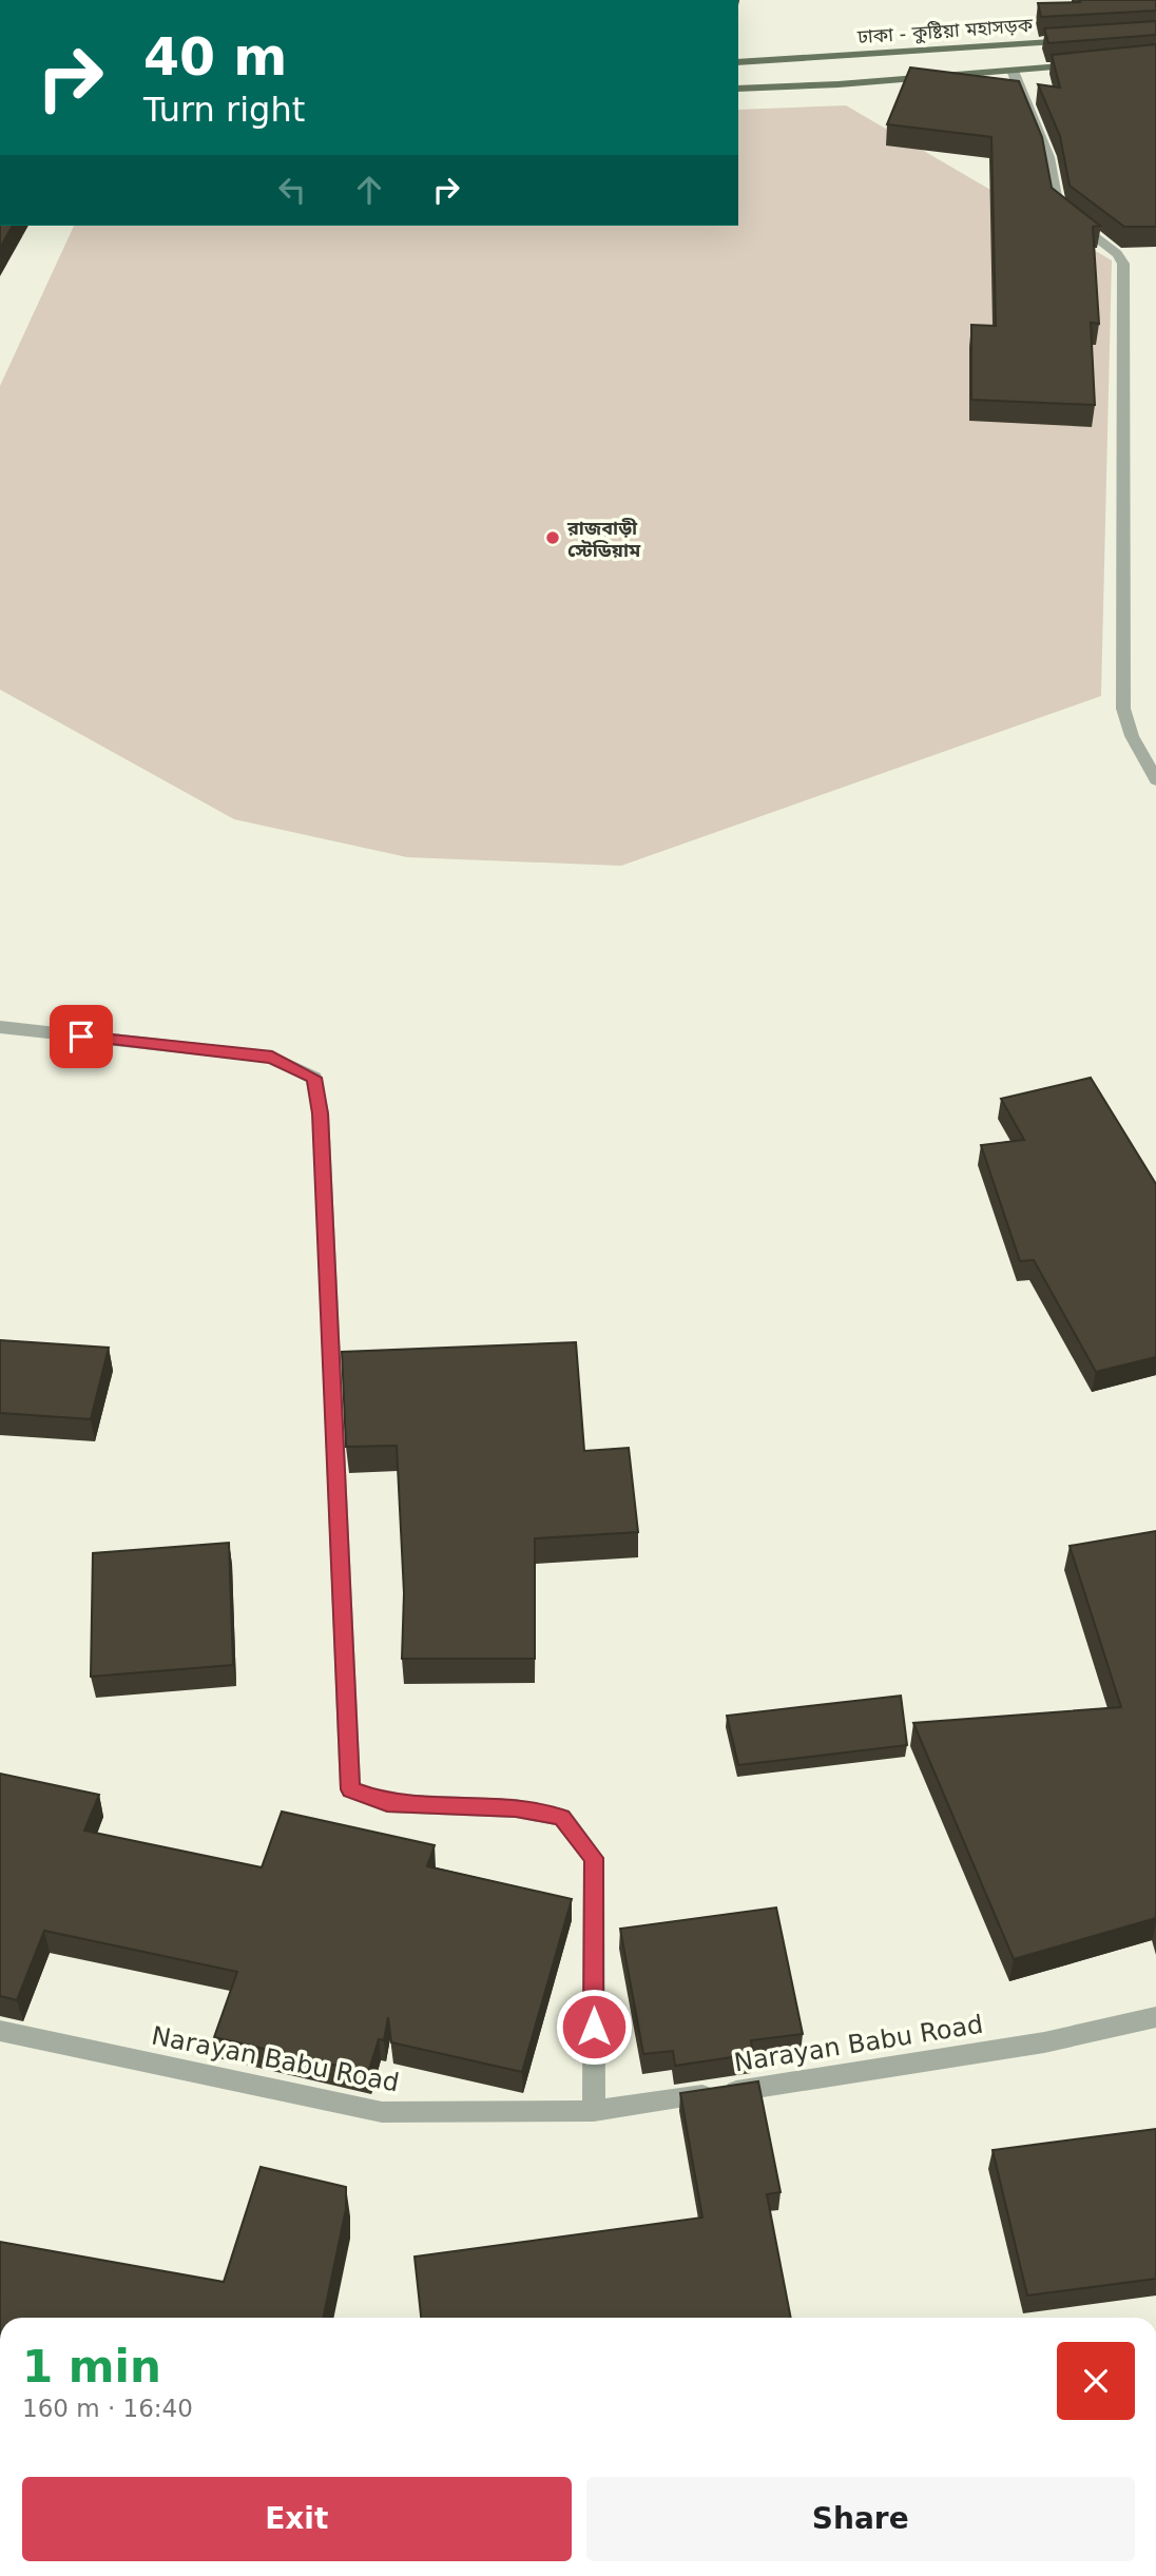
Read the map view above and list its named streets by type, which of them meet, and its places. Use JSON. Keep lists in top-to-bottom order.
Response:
{
  "streets": {
    "main road": ["ঢাকা - কুষ্টিয়া মহাসড়ক"],
    "street": ["Narayan Babu Road"]
  },
  "places": ["রাজবাড়ী স্টেডিয়াম"],
  "page": {
    "turn": ["40 m", "Turn right"],
    "heading": ["1 min", "160 m · 16:40"],
    "buttons": ["Exit", "Share"]
  }
}
